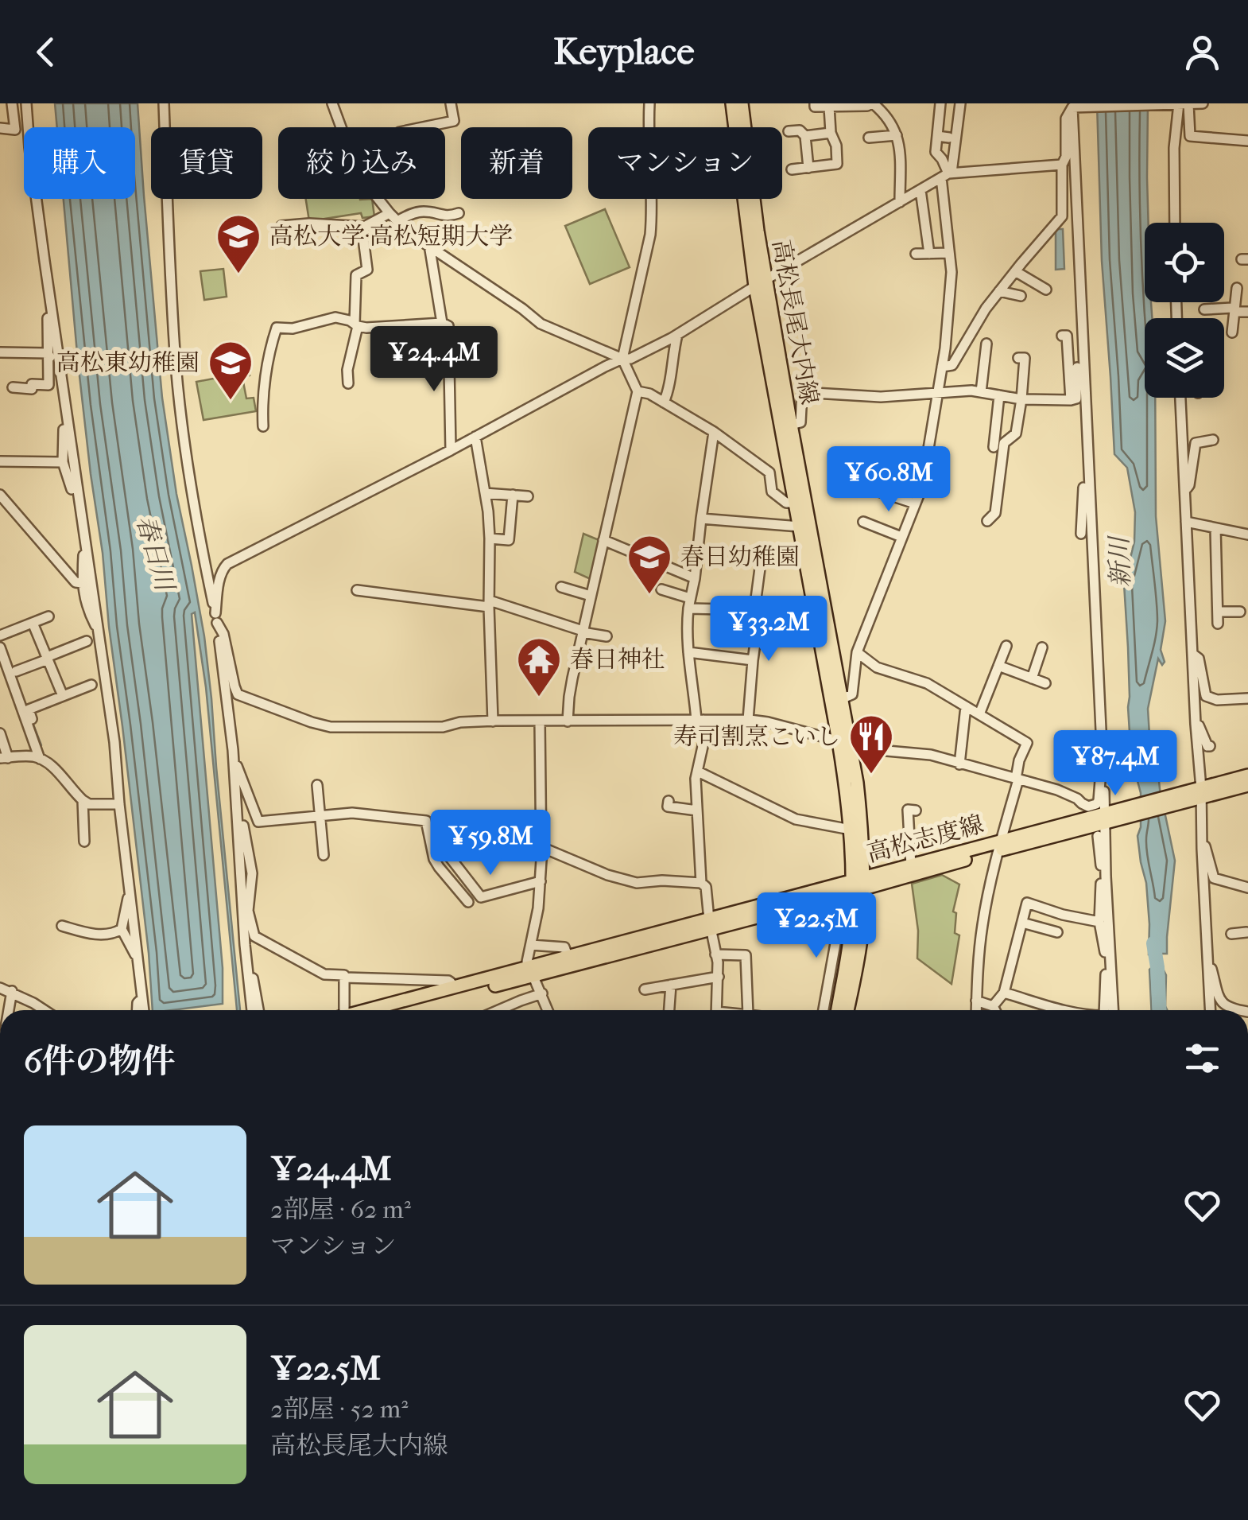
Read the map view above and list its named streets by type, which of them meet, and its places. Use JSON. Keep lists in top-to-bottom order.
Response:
{
  "streets": {
    "main road": ["高松長尾大内線", "高松志度線"]
  },
  "crossings": [
    ["高松長尾大内線", "高松志度線"]
  ],
  "water": ["春日川", "新川"],
  "places": {
    "school or university": ["高松大学·高松短期大学", "高松東幼稚園", "春日幼稚園"],
    "temple": ["春日神社"],
    "restaurant": ["寿司割烹こいし"]
  },
  "page": {
    "header": "Keyplace",
    "chip": [
      "購入",
      "賃貸",
      "絞り込み",
      "新着",
      "マンション"
    ],
    "price": [
      "¥24.4M",
      "¥60.8M",
      "¥33.2M",
      "¥87.4M",
      "¥59.8M",
      "¥22.5M"
    ],
    "heading": "6件の物件",
    "list": [
      {
        "name": "¥24.4M",
        "note": "2部屋 · 62 m² · マンション"
      },
      {
        "name": "¥22.5M",
        "note": "2部屋 · 52 m² · 高松長尾大内線"
      }
    ]
  }
}
